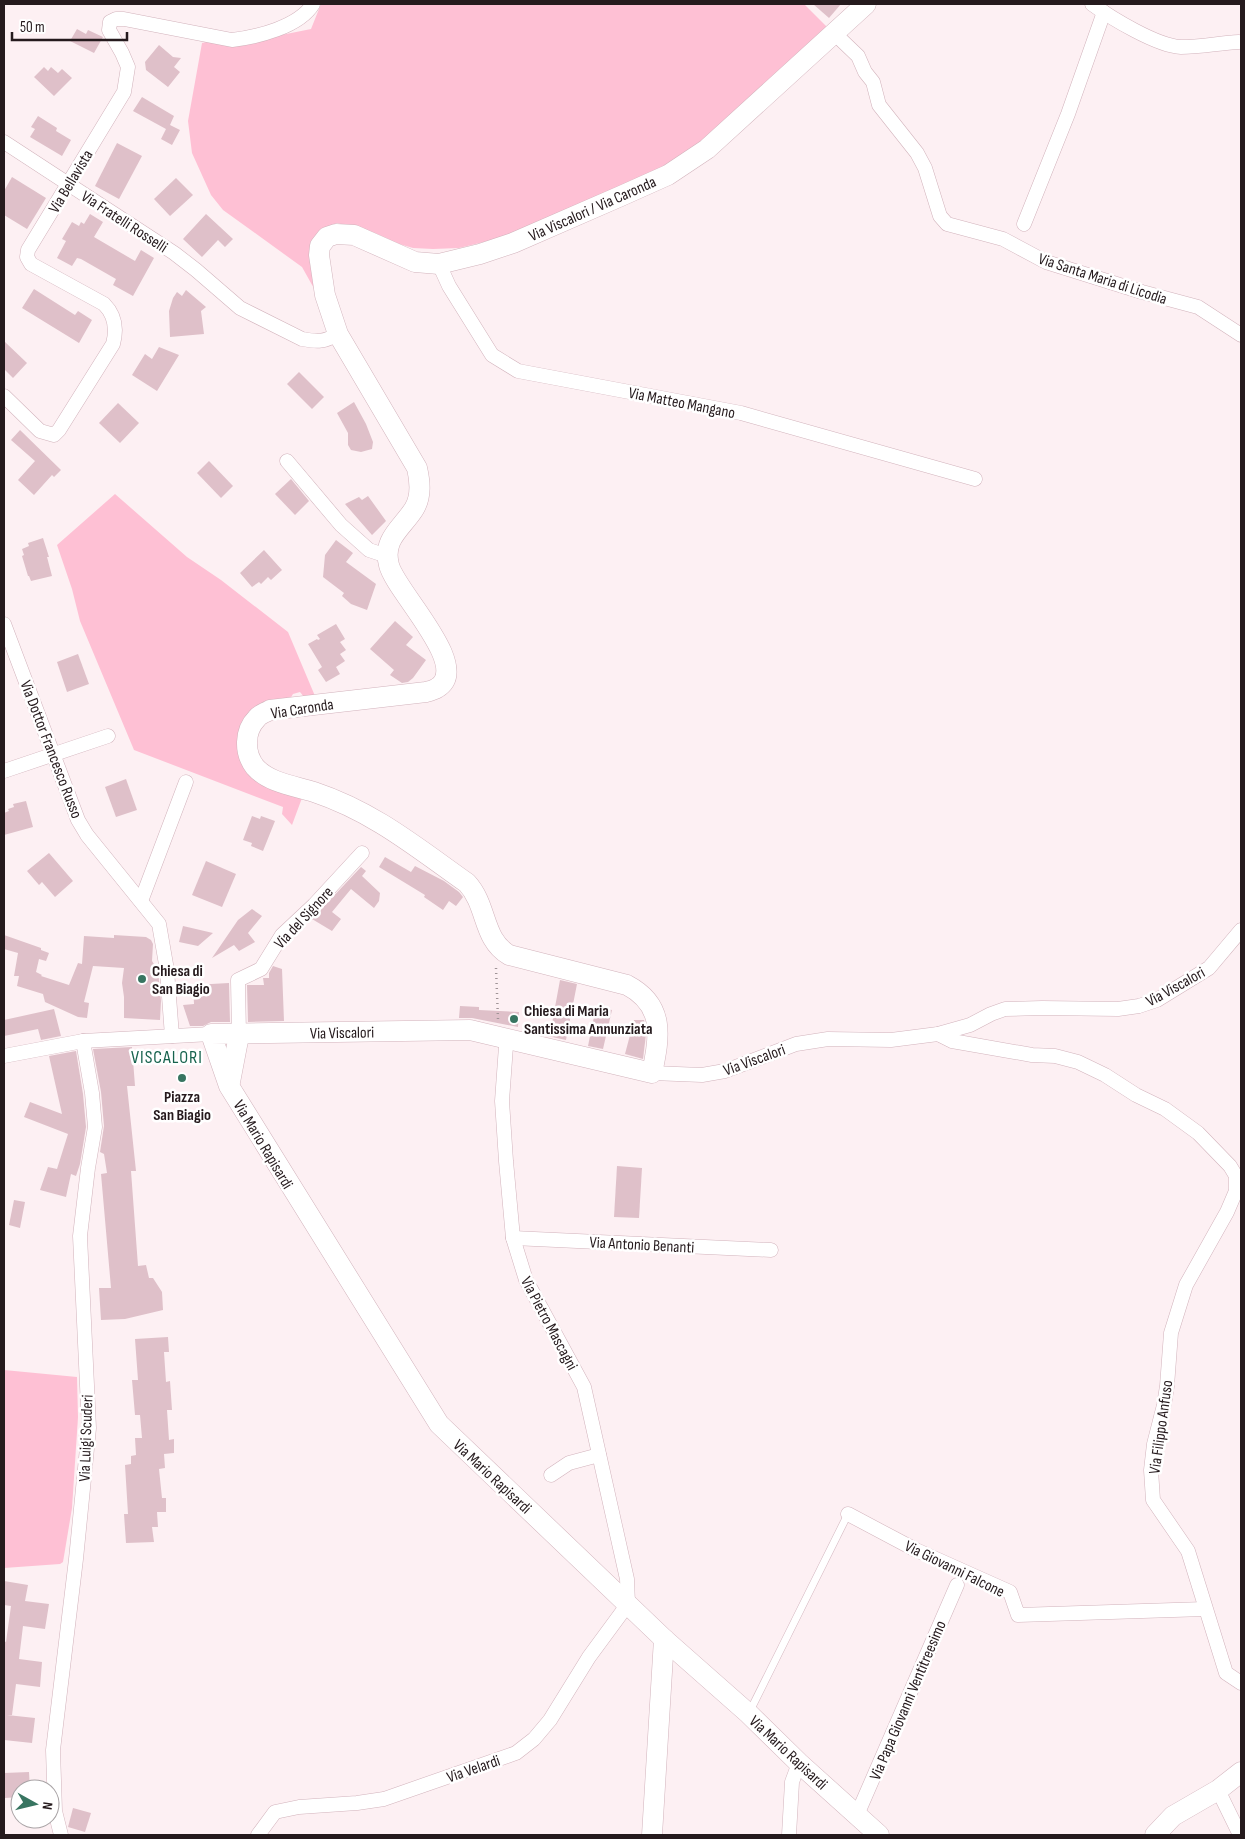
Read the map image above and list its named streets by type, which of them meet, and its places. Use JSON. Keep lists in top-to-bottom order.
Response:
{
  "streets": {
    "street": [
      "Via Bellavista",
      "Via Viscalori / Via Caronda",
      "Via Fratelli Rosselli",
      "Via Santa Maria di Licodia",
      "Via Matteo Mangano",
      "Via Caronda",
      "Via Dottor Francesco Russo",
      "Via del Signore",
      "Via Viscalori",
      "Via Mario Rapisardi",
      "Via Antonio Benanti",
      "Via Pietro Mascagni",
      "Via Filippo Anfuso",
      "Via Luigi Scuderi",
      "Via Giovanni Falcone",
      "Via Papa Giovanni Ventitreesimo",
      "Via Velardi"
    ]
  },
  "crossings": [
    ["Via Bellavista", "Via Fratelli Rosselli"],
    ["Via Viscalori / Via Caronda", "Via Fratelli Rosselli"],
    ["Via Viscalori / Via Caronda", "Via Santa Maria di Licodia"],
    ["Via Viscalori / Via Caronda", "Via Matteo Mangano"],
    ["Via del Signore", "Via Viscalori"],
    ["Via Viscalori", "Via Mario Rapisardi"],
    ["Via Viscalori", "Via Pietro Mascagni"],
    ["Via Viscalori", "Via Filippo Anfuso"],
    ["Via Mario Rapisardi", "Via Pietro Mascagni"],
    ["Via Mario Rapisardi", "Via Papa Giovanni Ventitreesimo"],
    ["Via Mario Rapisardi", "Via Velardi"],
    ["Via Antonio Benanti", "Via Pietro Mascagni"],
    ["Via Pietro Mascagni", "Via Velardi"],
    ["Via Filippo Anfuso", "Via Giovanni Falcone"]
  ],
  "districts": ["VISCALORI"],
  "places": ["Chiesa di San Biagio", "Chiesa di Maria Santissima Annunziata", "Piazza San Biagio"],
  "scale_bar": "50 m",
  "north": "right"
}
